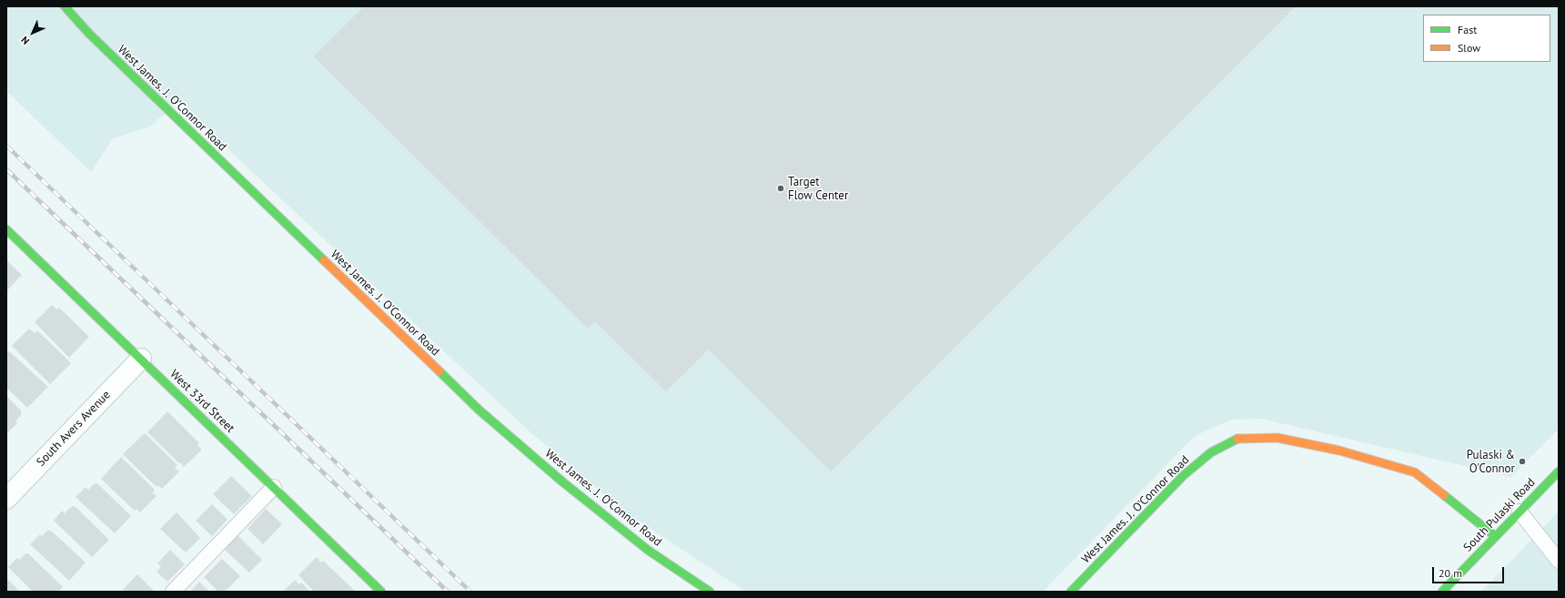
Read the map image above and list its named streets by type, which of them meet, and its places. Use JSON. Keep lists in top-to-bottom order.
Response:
{
  "streets": {
    "street": [
      "West James. J. O'Connor Road",
      "West 33rd Street",
      "South Avers Avenue",
      "South Pulaski Road"
    ]
  },
  "crossings": [
    ["West James. J. O'Connor Road", "South Pulaski Road"],
    ["West 33rd Street", "South Avers Avenue"]
  ],
  "places": ["Target Flow Center", "Pulaski & O'Connor"],
  "legend": ["Fast", "Slow"],
  "scale_bar": "20 m",
  "north": "bottom left"
}
